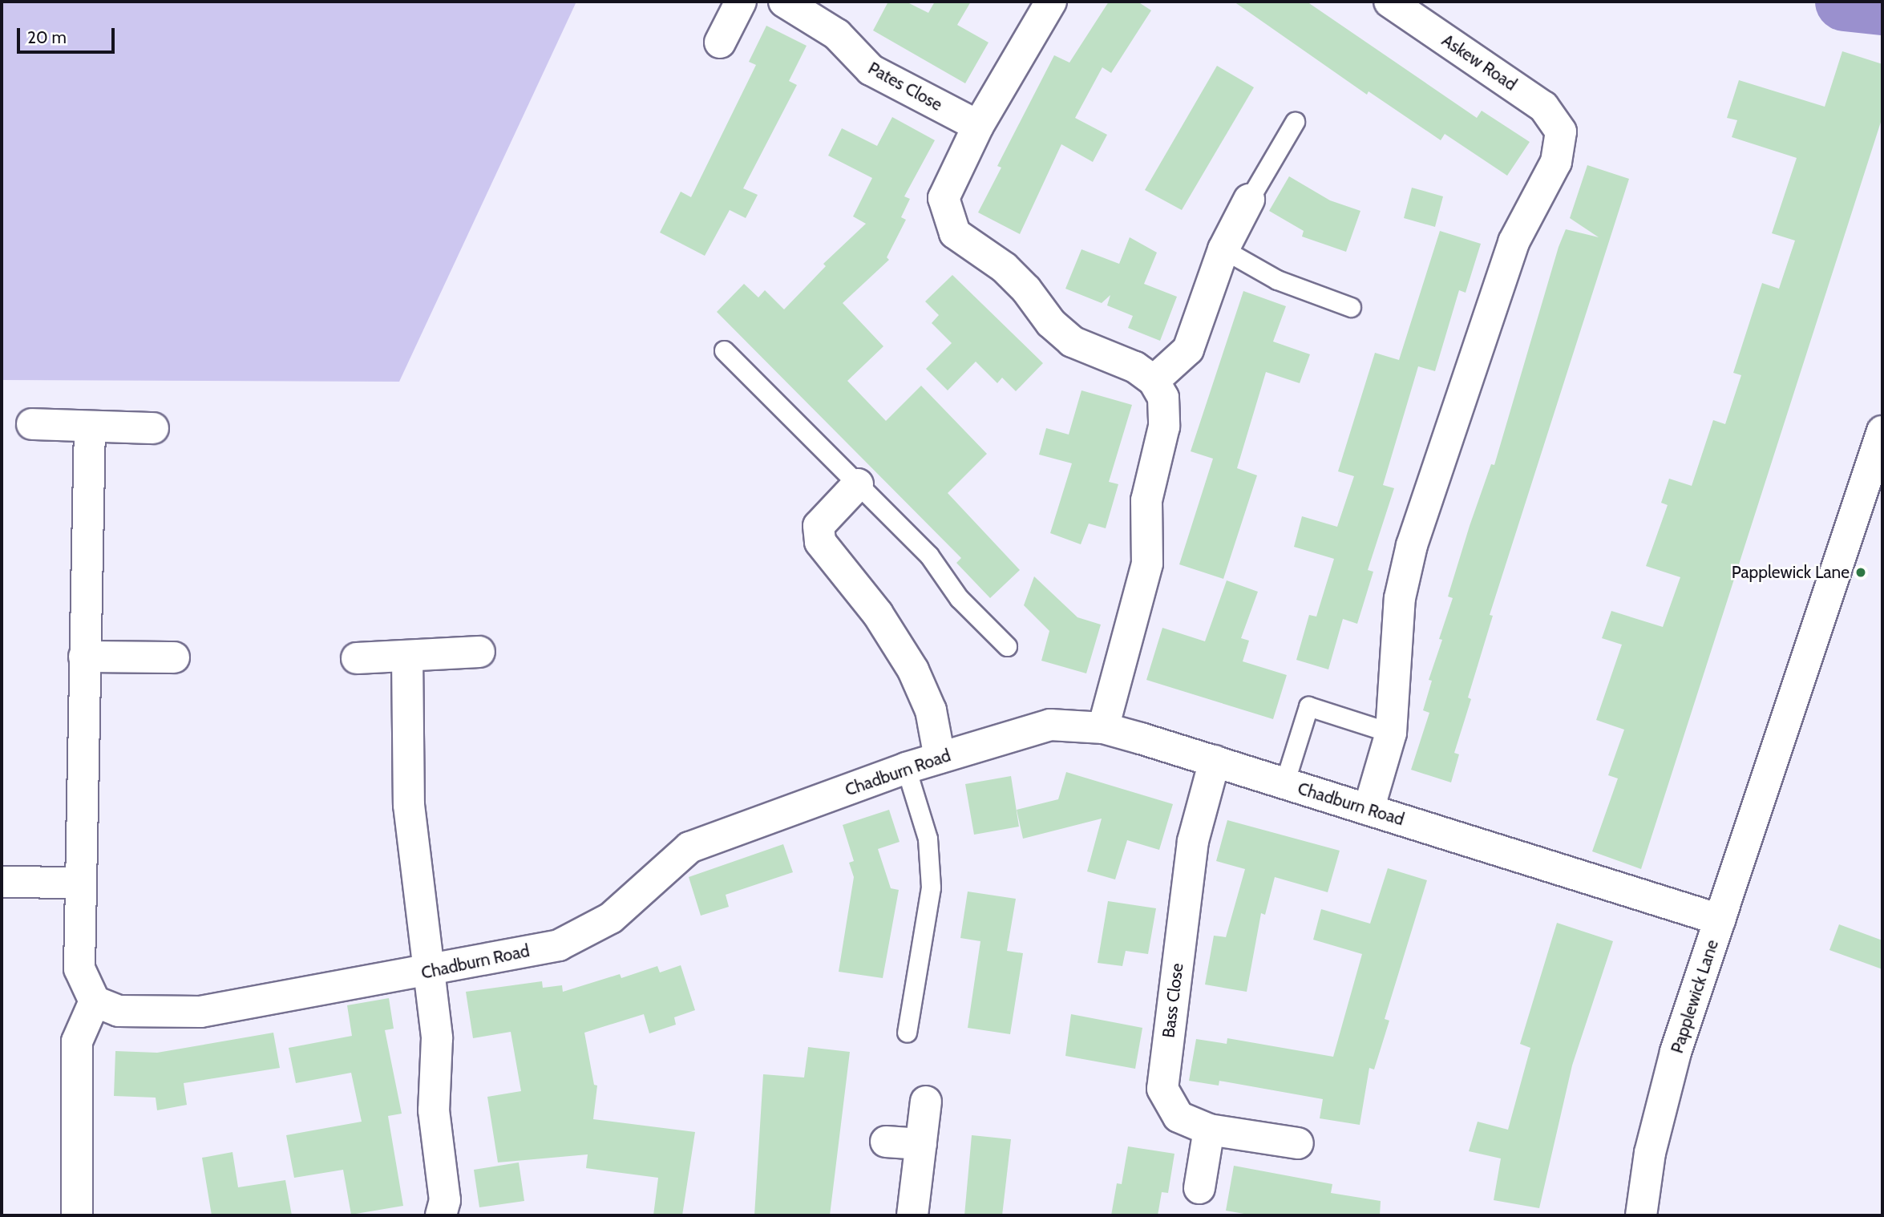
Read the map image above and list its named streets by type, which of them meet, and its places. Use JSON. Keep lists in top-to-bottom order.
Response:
{
  "streets": {
    "street": [
      "Askew Road",
      "Pates Close",
      "Chadburn Road",
      "Papplewick Lane",
      "Bass Close"
    ]
  },
  "crossings": [
    ["Chadburn Road", "Papplewick Lane"],
    ["Chadburn Road", "Bass Close"]
  ],
  "places": ["Papplewick Lane"],
  "scale_bar": "20 m"
}
